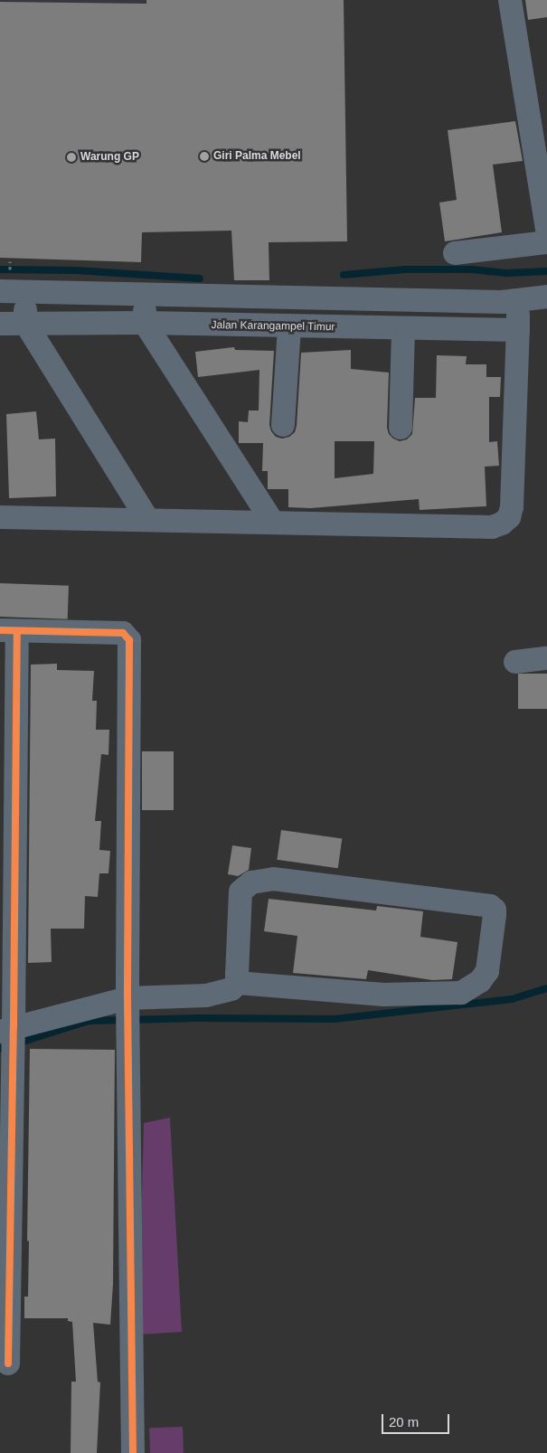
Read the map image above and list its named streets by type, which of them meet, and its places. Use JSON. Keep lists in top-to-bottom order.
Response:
{
  "streets": {
    "street": ["Jalan Karangampel Timur"]
  },
  "places": ["Giri Palma Mebel", "Warung GP"],
  "scale_bar": "20 m"
}
